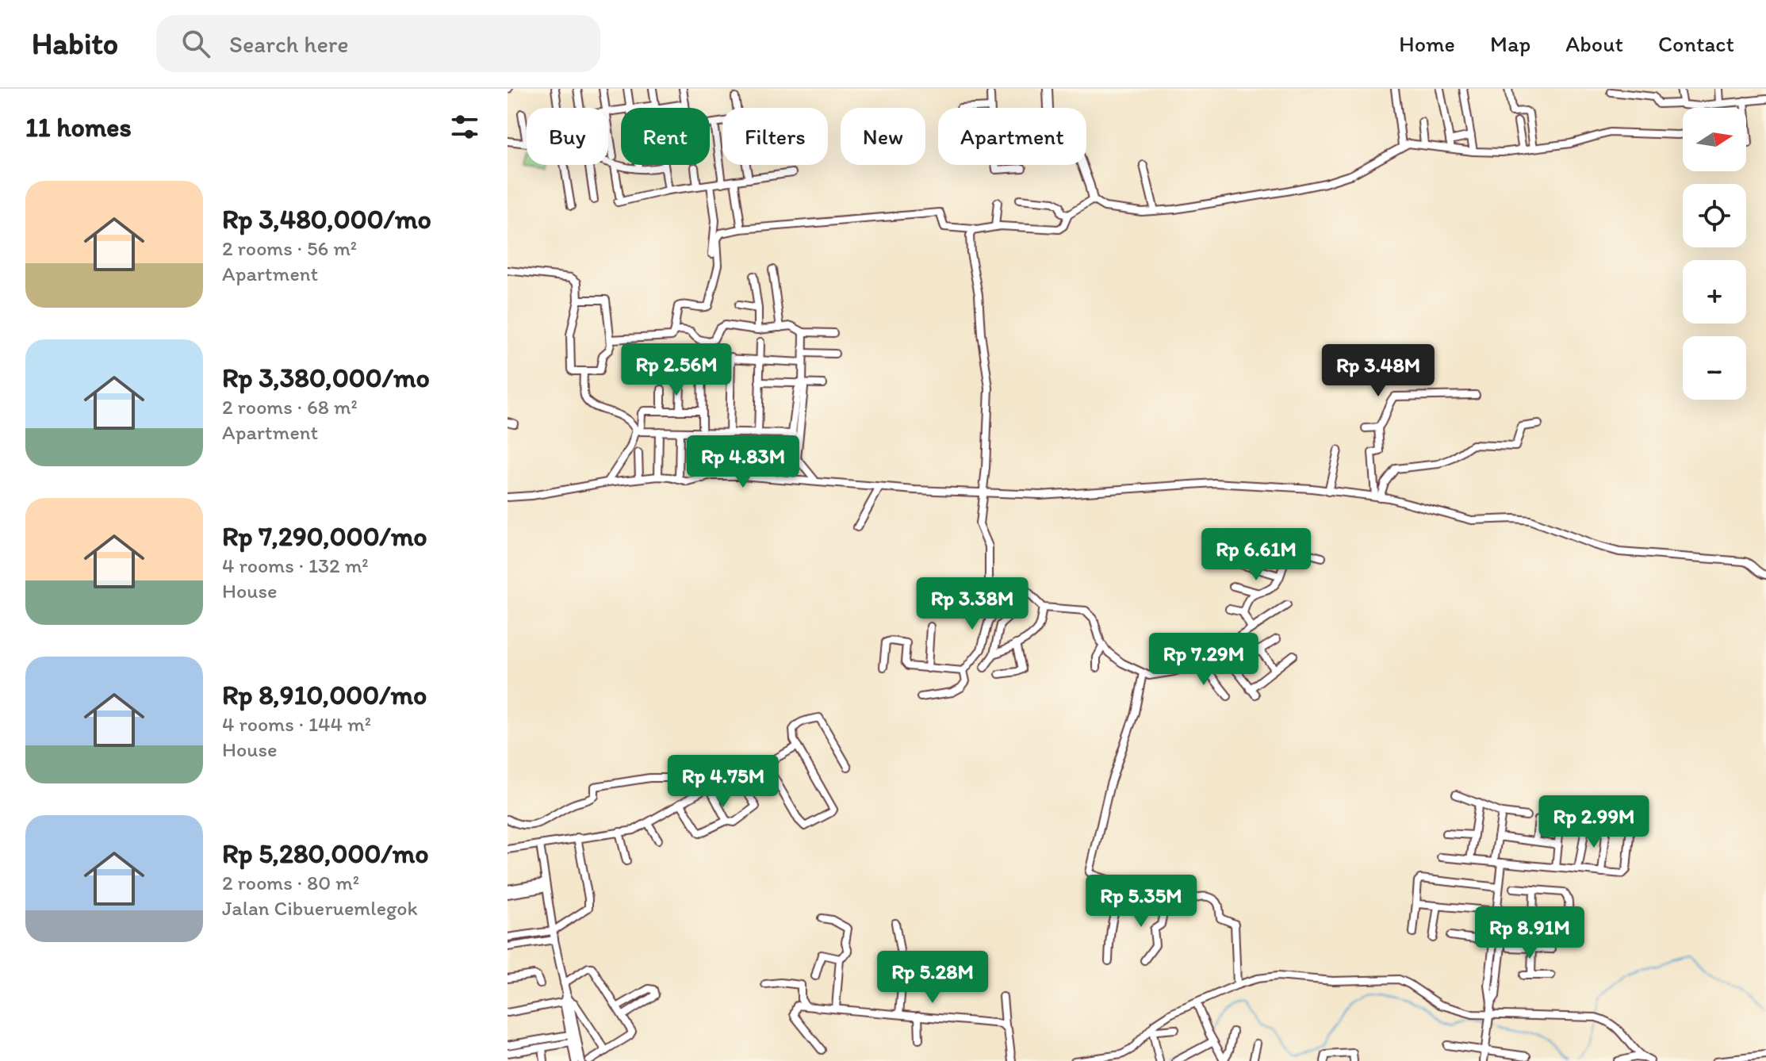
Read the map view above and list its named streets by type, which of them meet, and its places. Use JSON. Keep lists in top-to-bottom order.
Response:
{
  "north": "right",
  "page": {
    "header": "Habito",
    "search": "Search here",
    "nav": [
      "Home",
      "Map",
      "About",
      "Contact"
    ],
    "heading": "11 homes",
    "map_buttons": ["+", "−"],
    "chip": [
      "Buy",
      "Rent",
      "Filters",
      "New",
      "Apartment"
    ],
    "list": [
      {
        "name": "Rp 3,480,000/mo",
        "note": "2 rooms · 56 m² · Apartment"
      },
      {
        "name": "Rp 3,380,000/mo",
        "note": "2 rooms · 68 m² · Apartment"
      },
      {
        "name": "Rp 7,290,000/mo",
        "note": "4 rooms · 132 m² · House"
      },
      {
        "name": "Rp 8,910,000/mo",
        "note": "4 rooms · 144 m² · House"
      },
      {
        "name": "Rp 5,280,000/mo",
        "note": "2 rooms · 80 m² · Jalan Cibueruemlegok"
      }
    ],
    "price": [
      "Rp 2.56M",
      "Rp 3.48M",
      "Rp 4.83M",
      "Rp 6.61M",
      "Rp 3.38M",
      "Rp 7.29M",
      "Rp 4.75M",
      "Rp 2.99M",
      "Rp 5.35M",
      "Rp 8.91M",
      "Rp 5.28M"
    ]
  }
}
